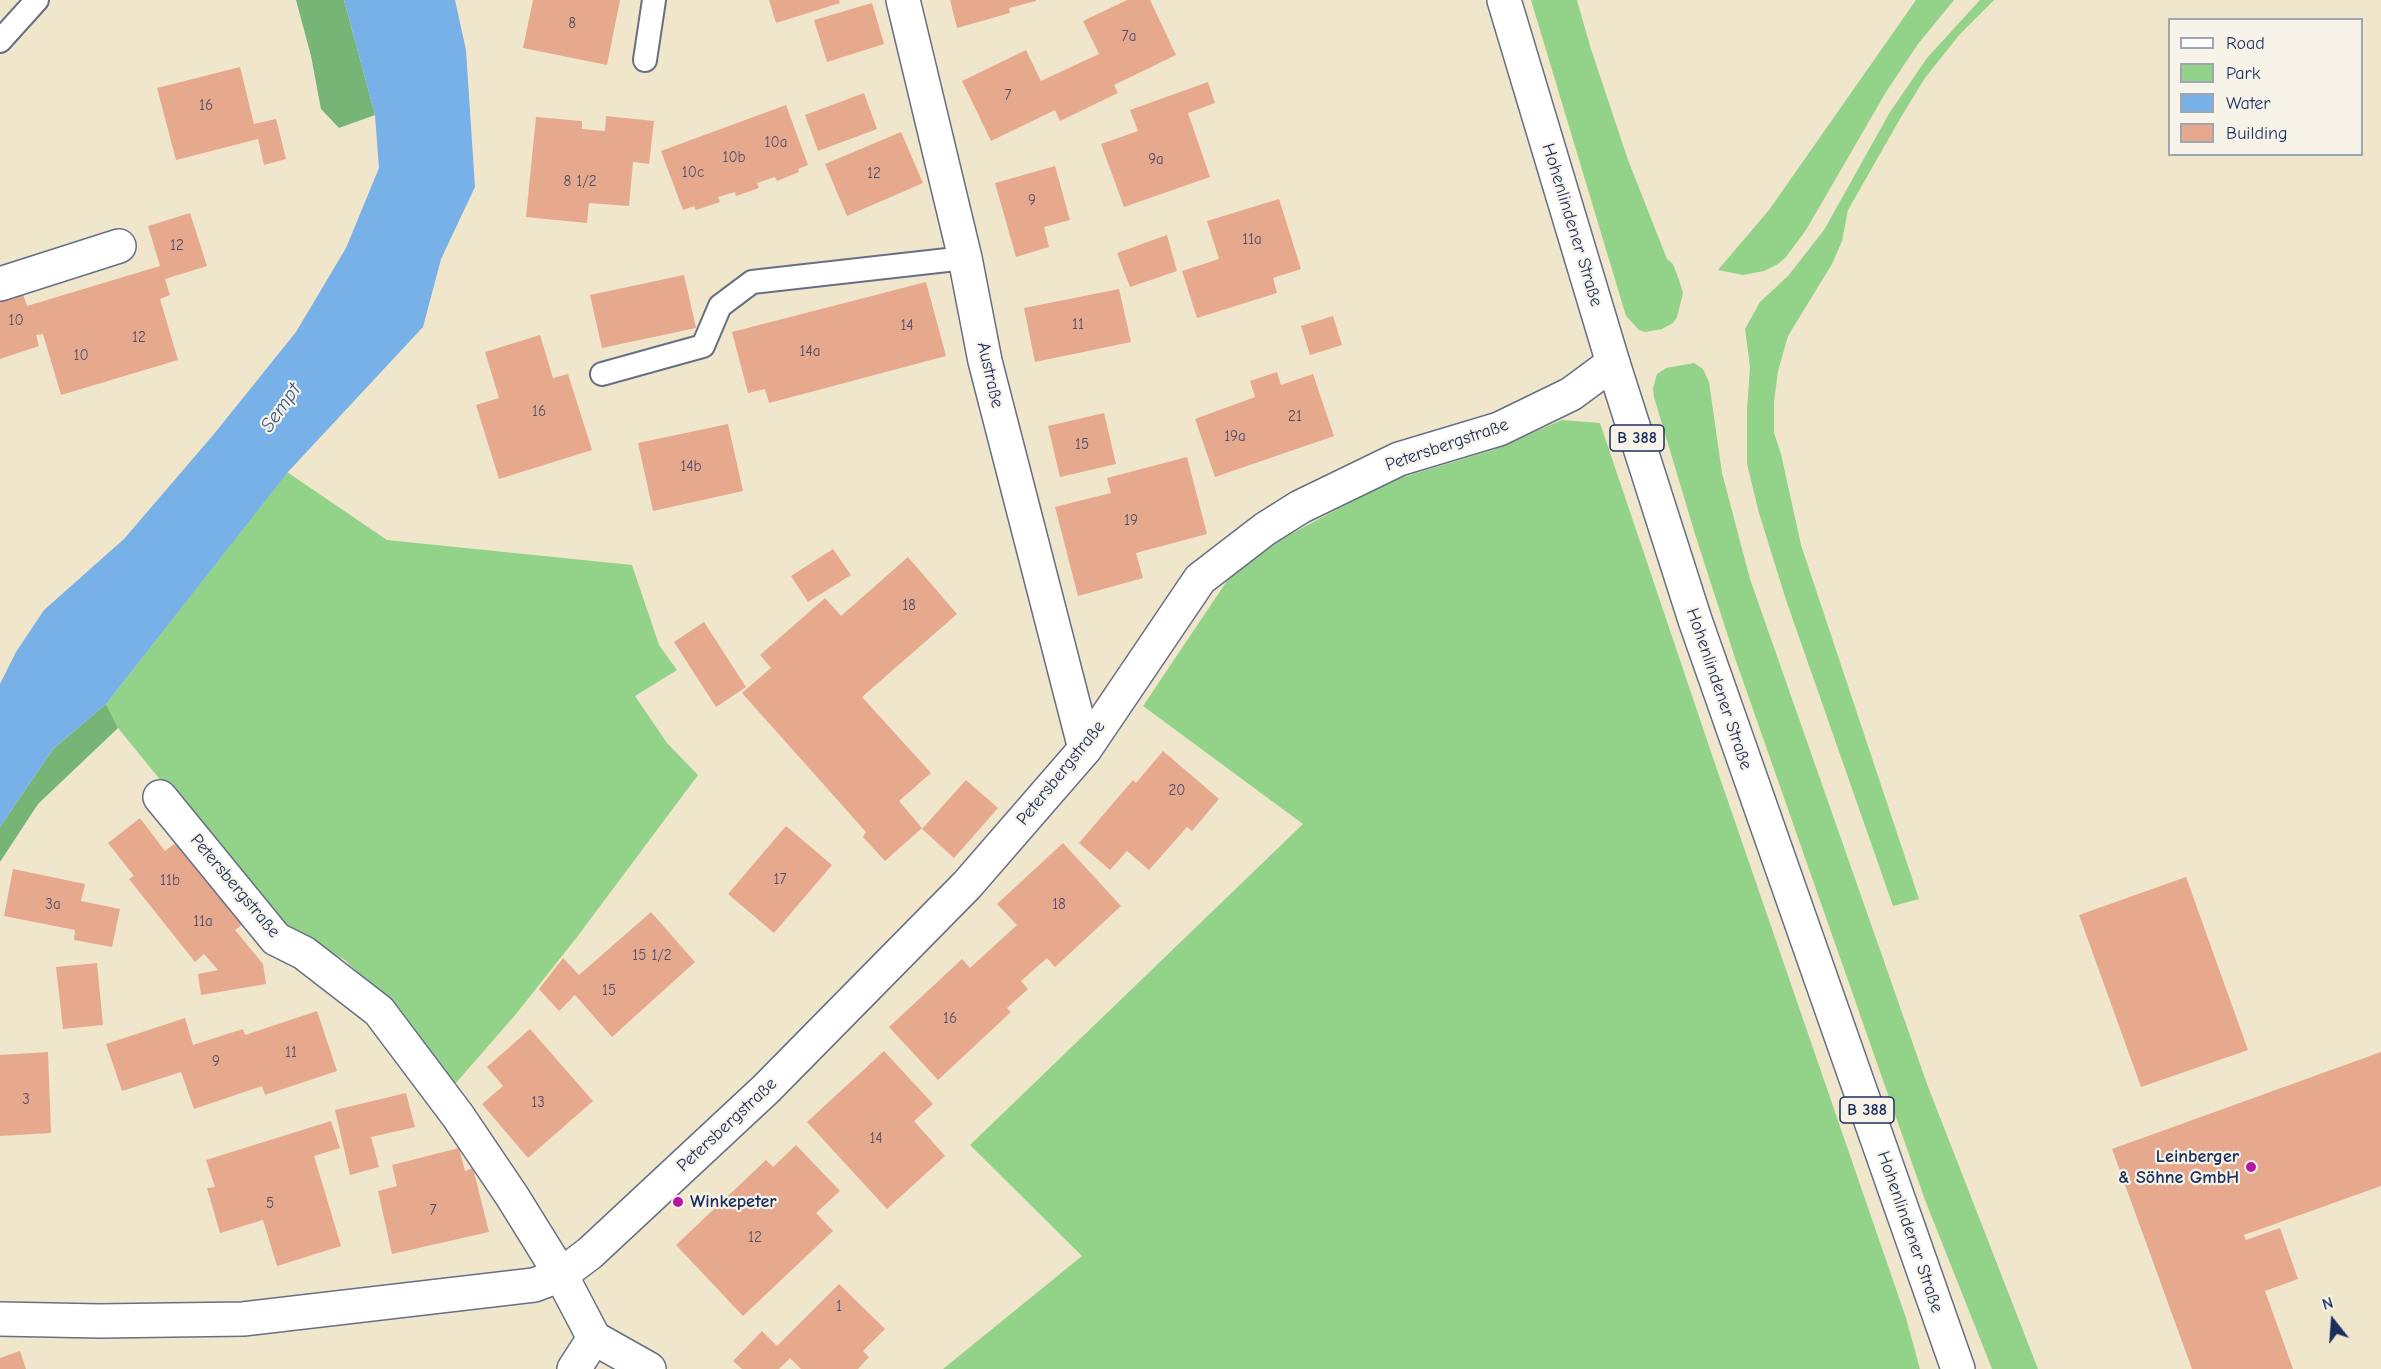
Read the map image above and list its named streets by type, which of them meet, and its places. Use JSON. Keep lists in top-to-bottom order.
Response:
{
  "streets": {
    "street": [
      "Hohenlindener Straße",
      "Austraße",
      "B 388",
      "Petersbergstraße"
    ]
  },
  "crossings": [
    ["Hohenlindener Straße", "Petersbergstraße"],
    ["Austraße", "Petersbergstraße"]
  ],
  "water": ["Sempt"],
  "places": ["Leinberger & Söhne GmbH", "Winkepeter"],
  "house_numbers": [
    "8",
    "7a",
    "7",
    "16",
    "10a",
    "10b",
    "9a",
    "10c",
    "12",
    "8 1/2",
    "9",
    "11a",
    "12",
    "10",
    "11",
    "14",
    "12",
    "14a",
    "10",
    "16",
    "21",
    "19a",
    "15",
    "14b",
    "19",
    "18",
    "20",
    "17",
    "11b",
    "3a",
    "18",
    "11a",
    "15 1/2",
    "15",
    "16",
    "11",
    "9",
    "3",
    "13",
    "14",
    "5",
    "7",
    "12",
    "1"
  ],
  "legend": [
    "Road",
    "Park",
    "Water",
    "Building"
  ],
  "north": "top"
}
